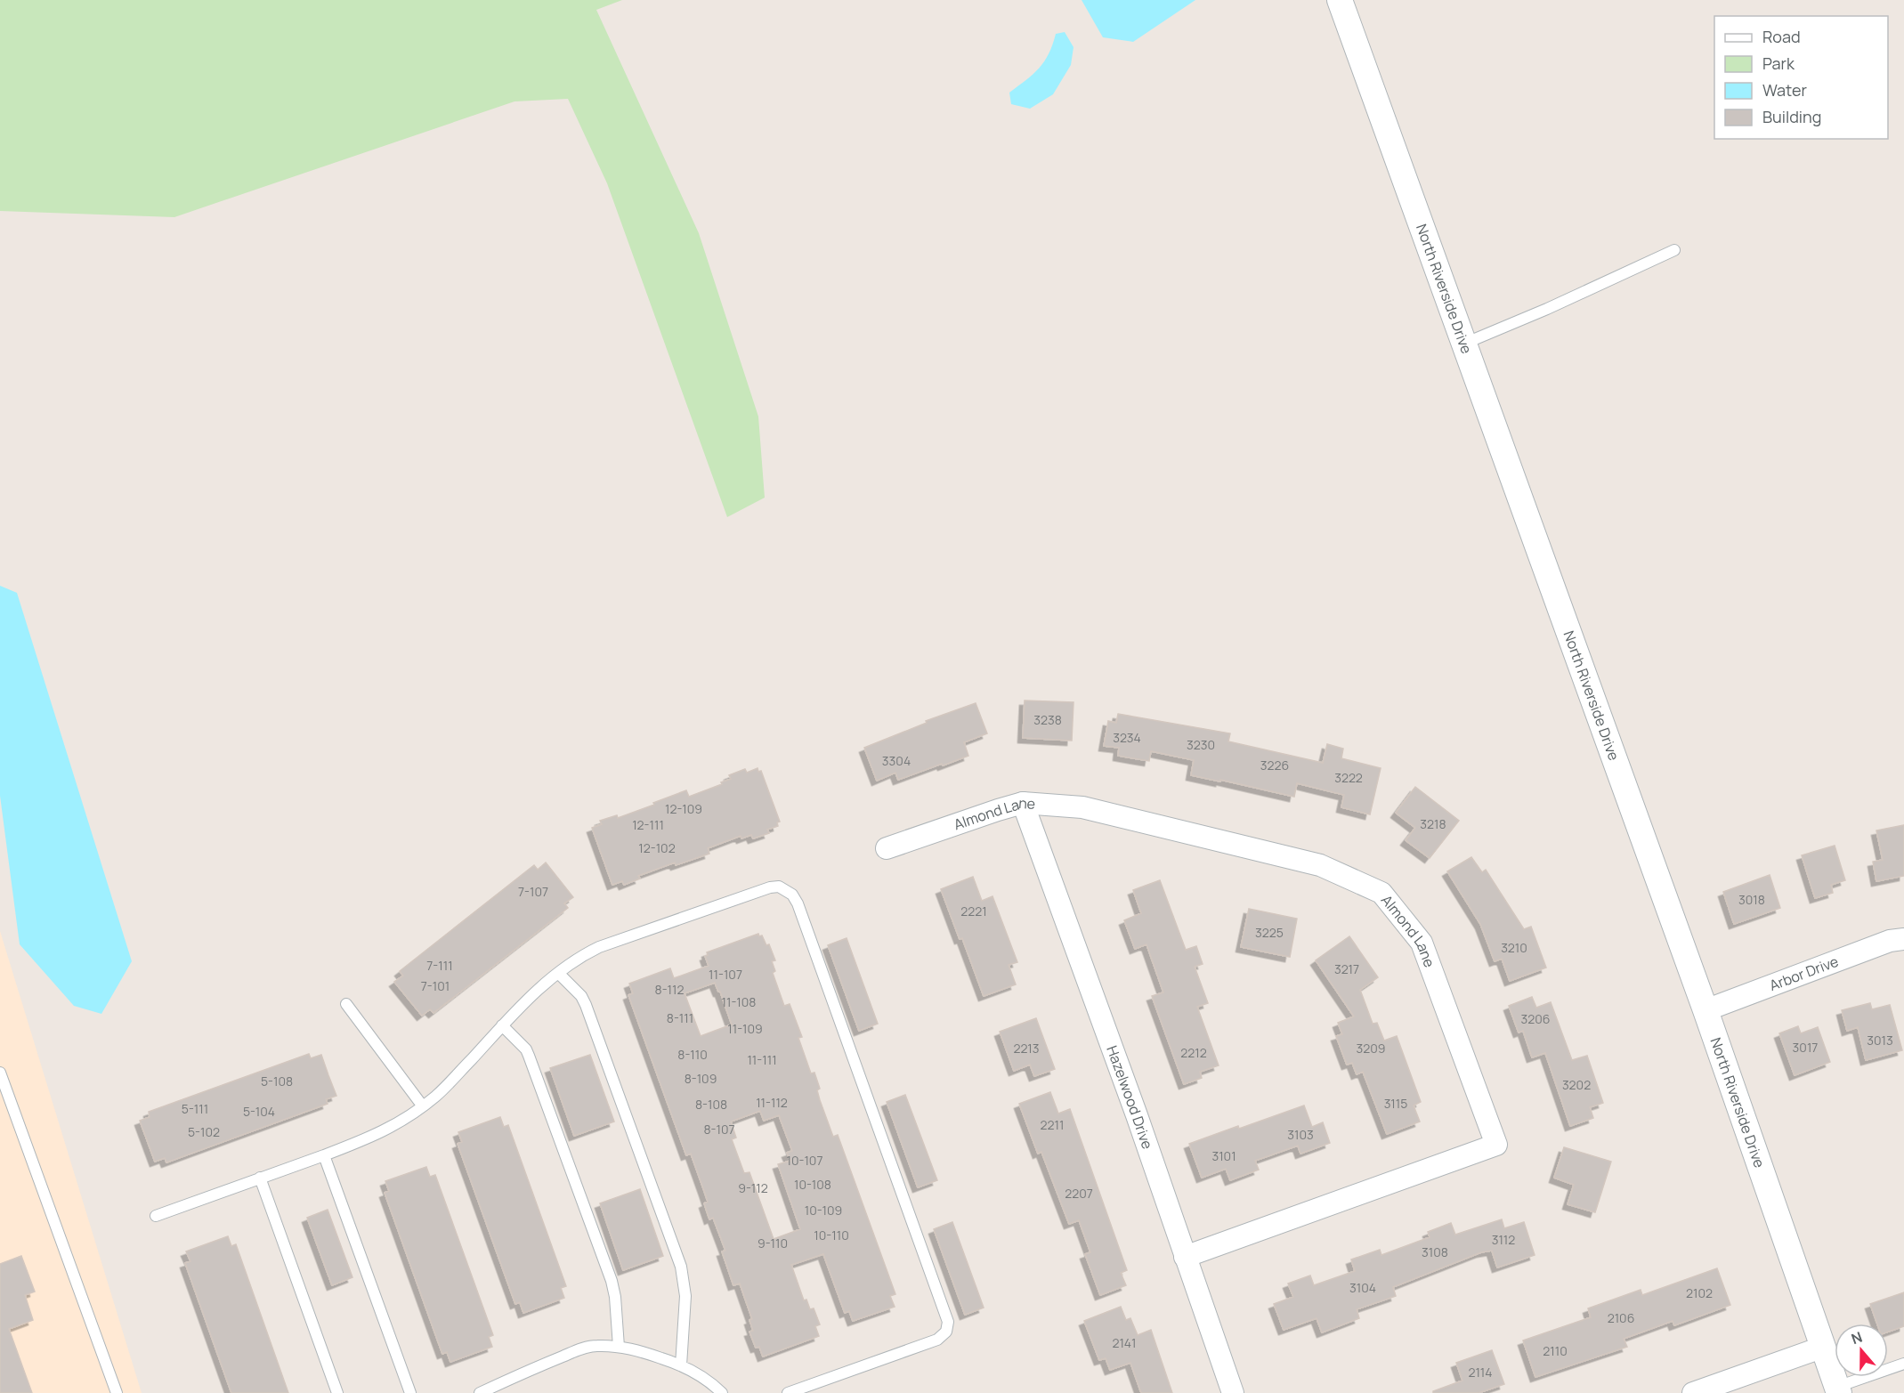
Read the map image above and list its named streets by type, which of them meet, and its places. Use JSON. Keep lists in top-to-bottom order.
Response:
{
  "streets": {
    "street": [
      "North Riverside Drive",
      "Almond Lane",
      "Arbor Drive",
      "Hazelwood Drive"
    ]
  },
  "crossings": [
    ["North Riverside Drive", "Arbor Drive"],
    ["Almond Lane", "Hazelwood Drive"]
  ],
  "house_numbers": [
    "3238",
    "3234",
    "3230",
    "3304",
    "3226",
    "3222",
    "12-109",
    "3218",
    "12-111",
    "12-102",
    "7-107",
    "3018",
    "2221",
    "3225",
    "3210",
    "7-111",
    "3217",
    "11-107",
    "7-101",
    "8-112",
    "11-108",
    "8-111",
    "3206",
    "11-109",
    "3013",
    "3017",
    "2213",
    "3209",
    "2212",
    "8-110",
    "11-111",
    "8-109",
    "5-108",
    "3202",
    "11-112",
    "3115",
    "8-108",
    "5-111",
    "5-104",
    "2211",
    "8-107",
    "5-102",
    "3103",
    "3101",
    "10-107",
    "10-108",
    "9-112",
    "2207",
    "10-109",
    "10-110",
    "3112",
    "9-110",
    "3108",
    "3104",
    "2102",
    "2106",
    "2141",
    "2110",
    "2114"
  ],
  "legend": [
    "Road",
    "Park",
    "Water",
    "Building"
  ],
  "north": "top"
}
